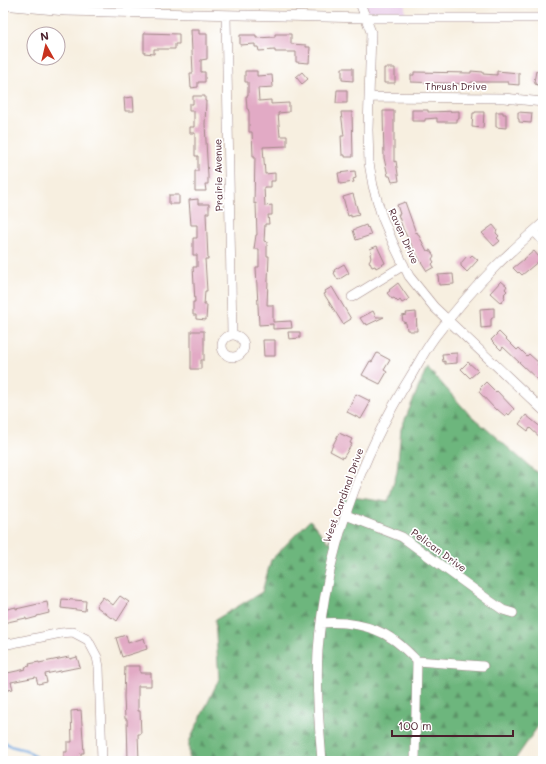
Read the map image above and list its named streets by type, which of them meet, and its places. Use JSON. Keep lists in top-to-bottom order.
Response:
{
  "streets": {
    "street": [
      "Thrush Drive",
      "Prairie Avenue",
      "Raven Drive",
      "West Cardinal Drive",
      "Pelican Drive"
    ]
  },
  "crossings": [
    ["Thrush Drive", "Raven Drive"],
    ["Raven Drive", "West Cardinal Drive"],
    ["West Cardinal Drive", "Pelican Drive"]
  ],
  "scale_bar": "100 m",
  "north": "top"
}
